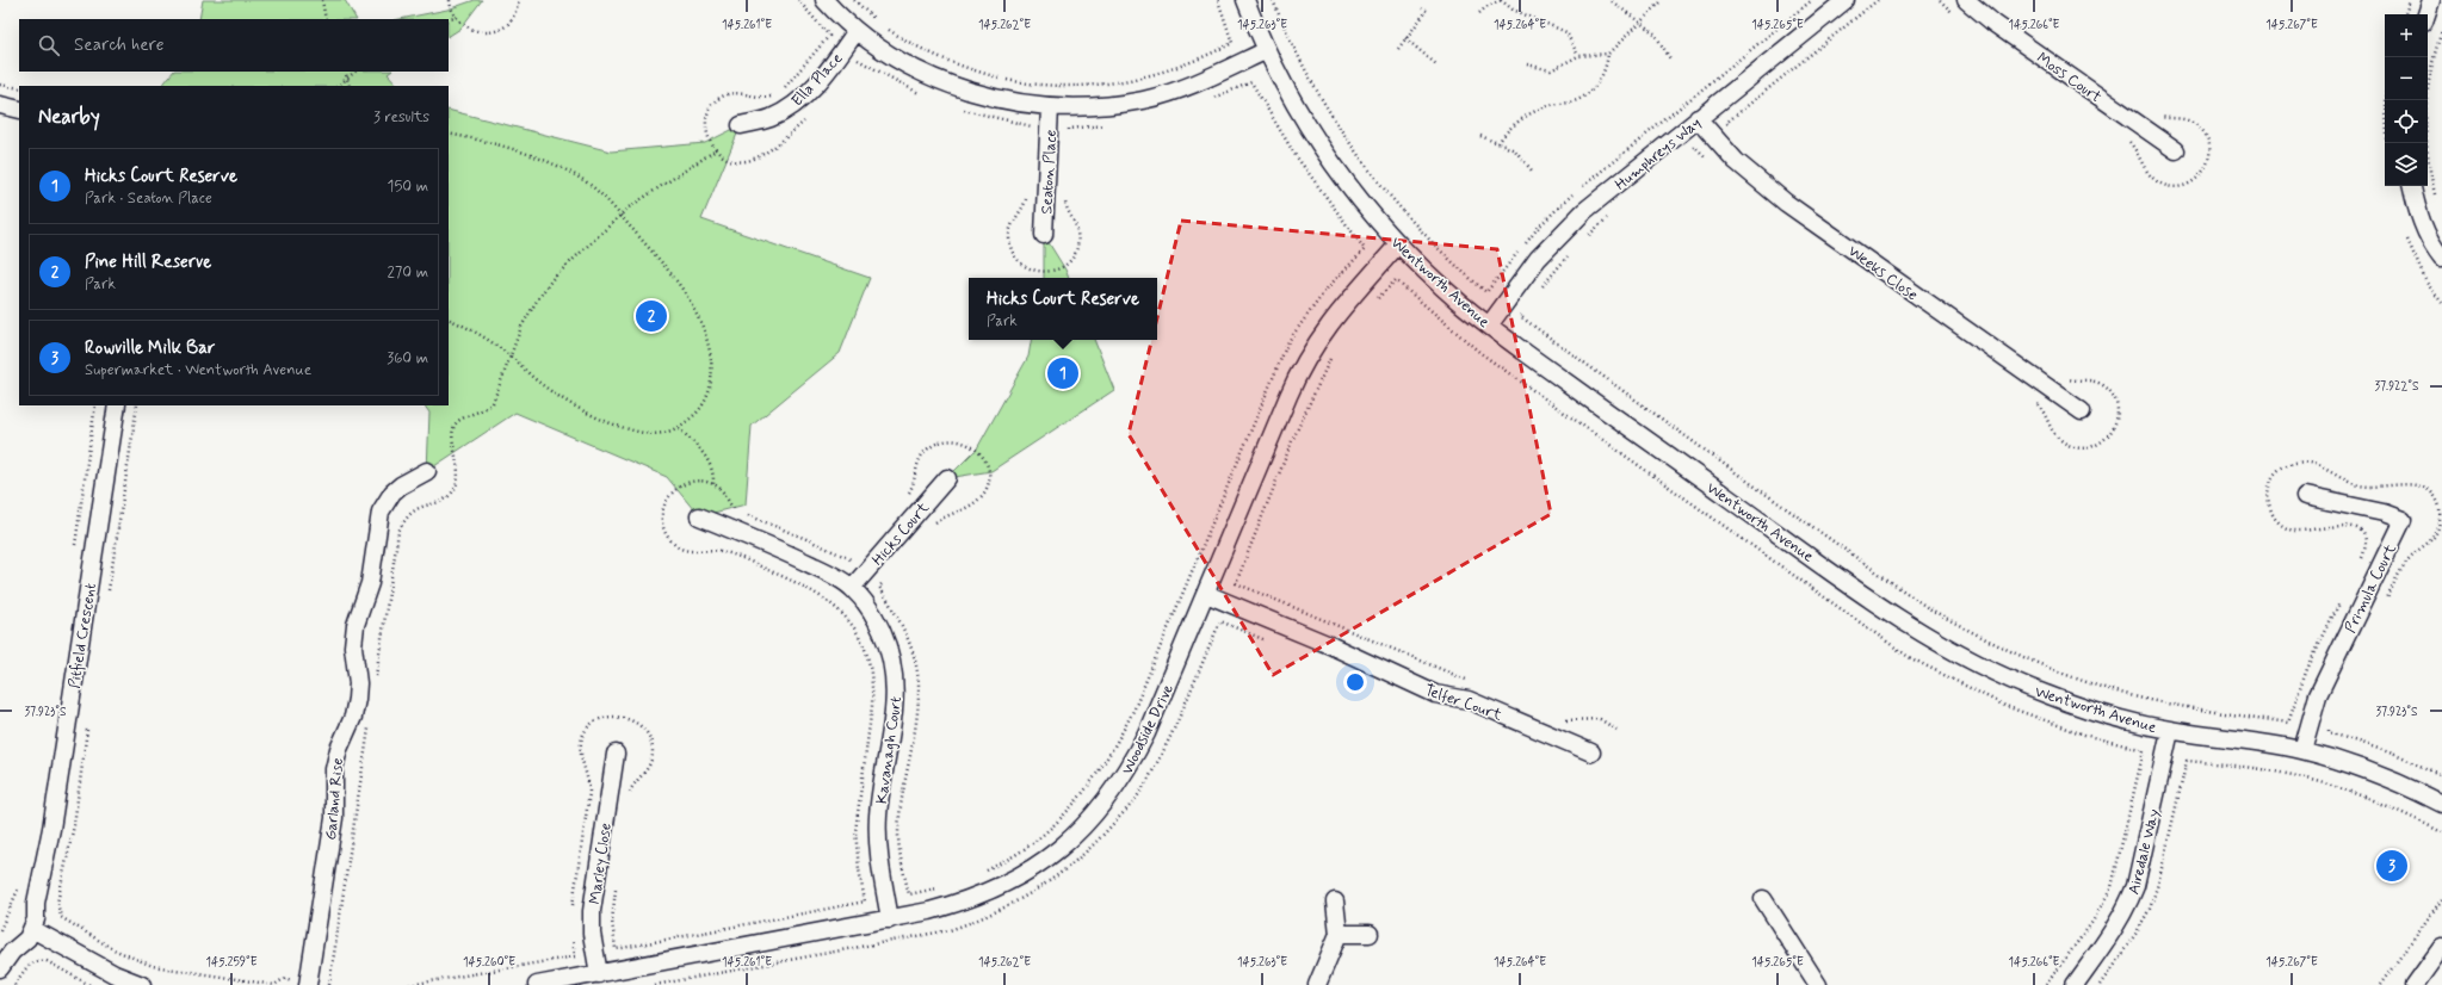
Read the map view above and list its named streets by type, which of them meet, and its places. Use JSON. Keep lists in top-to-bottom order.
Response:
{
  "streets": {
    "street": [
      "Moss Court",
      "Ella Place",
      "Humphreys Way",
      "Seaton Place",
      "Weeks Close",
      "Wentworth Avenue",
      "Hicks Court",
      "Primula Court",
      "Pitfield Crescent",
      "Telfer Court",
      "Woodside Drive",
      "Kavanagh Court",
      "Garland Rise",
      "Airedale Way",
      "Marley Close"
    ]
  },
  "crossings": [
    ["Humphreys Way", "Weeks Close"],
    ["Humphreys Way", "Wentworth Avenue"],
    ["Wentworth Avenue", "Primula Court"],
    ["Wentworth Avenue", "Woodside Drive"],
    ["Wentworth Avenue", "Airedale Way"],
    ["Hicks Court", "Kavanagh Court"],
    ["Telfer Court", "Woodside Drive"],
    ["Woodside Drive", "Kavanagh Court"],
    ["Woodside Drive", "Marley Close"]
  ],
  "page": {
    "map_buttons": ["+", "−"],
    "search": "Search here",
    "heading": ["Nearby", "3 results"],
    "list": [
      {
        "mark": "1",
        "name": "Hicks Court Reserve",
        "note": "Park · Seaton Place",
        "value": "150 m"
      },
      {
        "mark": "2",
        "name": "Pine Hill Reserve",
        "note": "Park",
        "value": "270 m"
      },
      {
        "mark": "3",
        "name": "Rowville Milk Bar",
        "note": "Supermarket · Wentworth Avenue",
        "value": "360 m"
      }
    ],
    "popup": ["Hicks Court Reserve", "Park"],
    "pins": ["2", "1", "3"]
  },
  "coordinates": [
    "145.261°E",
    "145.262°E",
    "145.263°E",
    "145.264°E",
    "145.265°E",
    "145.266°E",
    "145.267°E",
    "37.922°S",
    "37.923°S",
    "145.259°E",
    "145.260°E"
  ]
}
